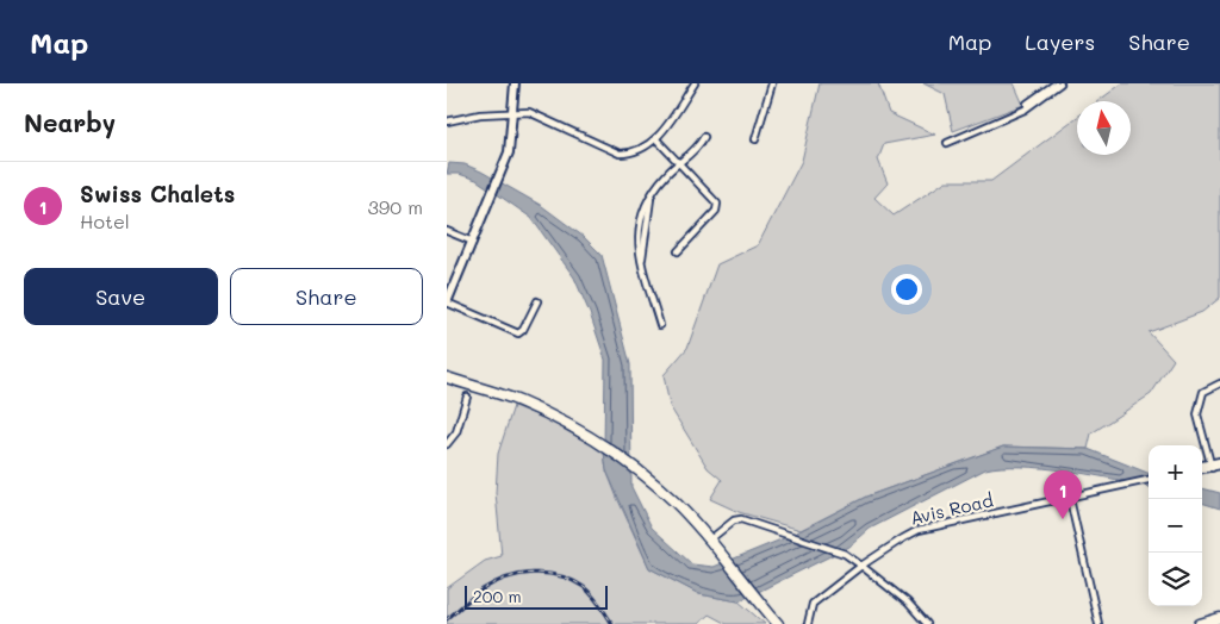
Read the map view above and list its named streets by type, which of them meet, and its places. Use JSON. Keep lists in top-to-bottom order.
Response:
{
  "streets": {
    "street": ["Avis Road"]
  },
  "scale_bar": "200 m",
  "north": "top",
  "page": {
    "header": "Map",
    "nav": ["Map", "Layers", "Share"],
    "heading": "Nearby",
    "list": [
      {
        "mark": "1",
        "name": "Swiss Chalets",
        "note": "Hotel",
        "value": "390 m"
      }
    ],
    "buttons": ["Save", "Share"],
    "map_buttons": ["+", "−"],
    "pins": "1",
    "scale": "200 m"
  }
}
